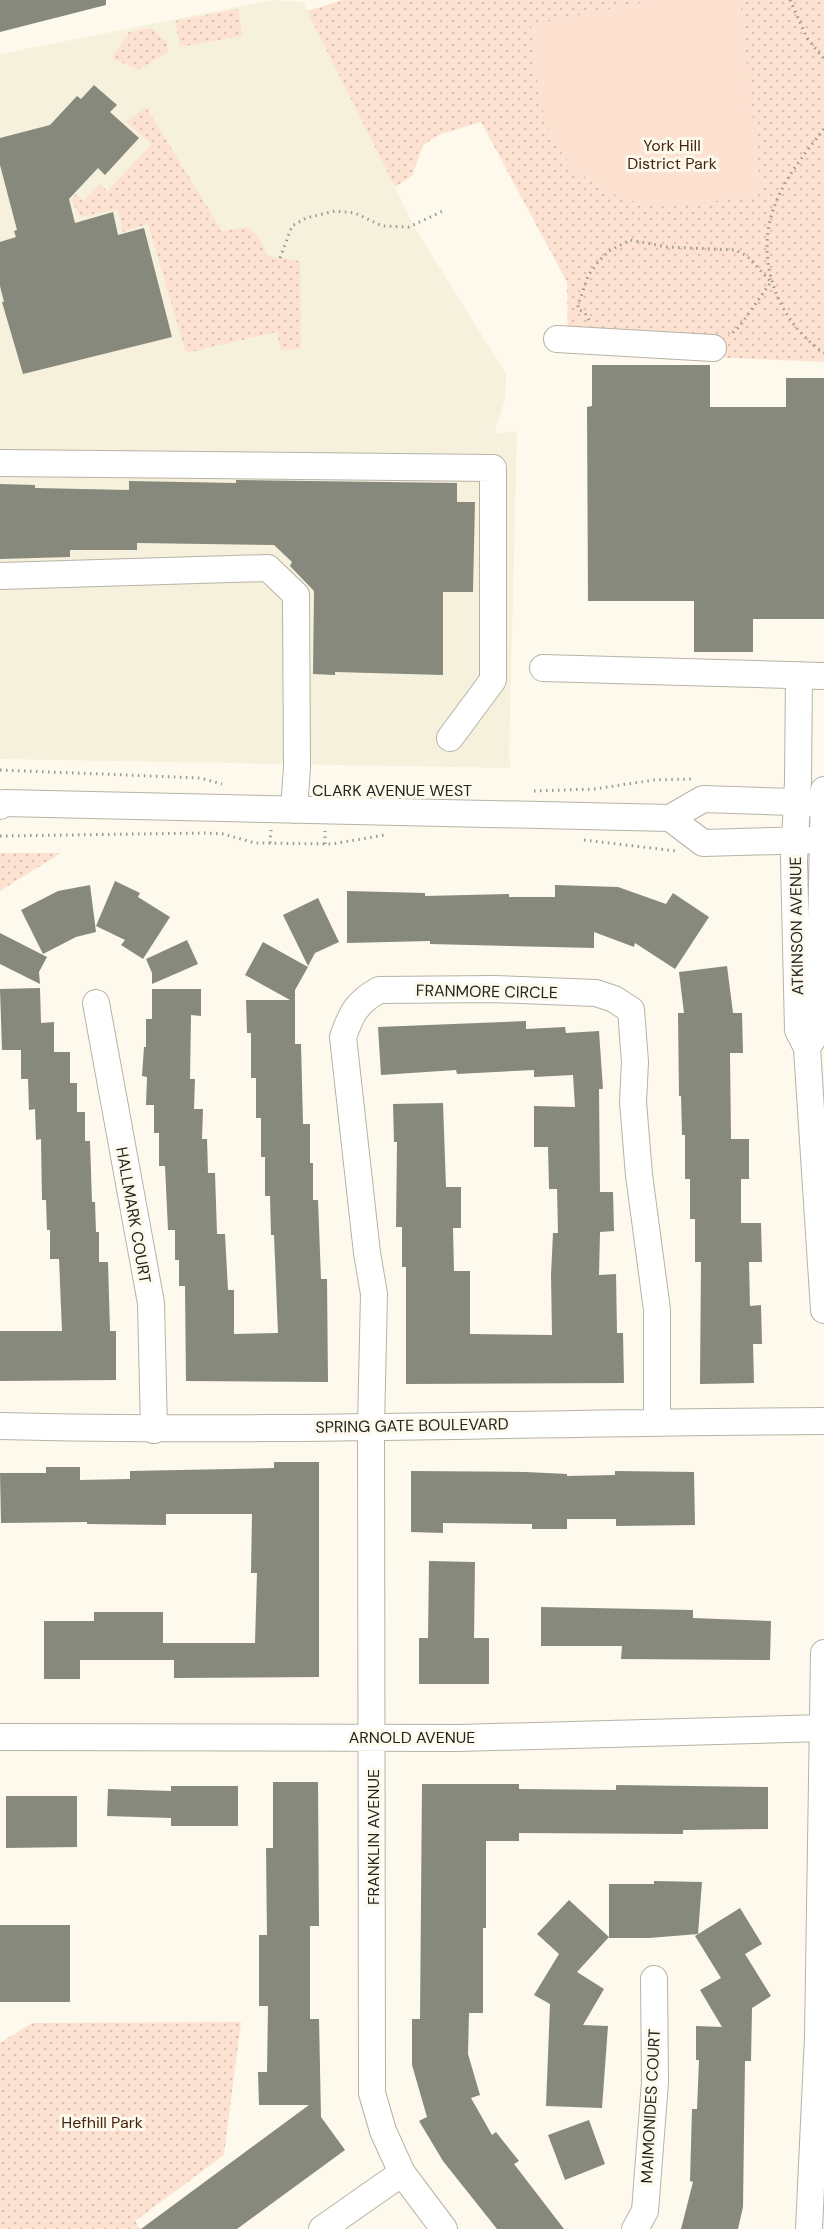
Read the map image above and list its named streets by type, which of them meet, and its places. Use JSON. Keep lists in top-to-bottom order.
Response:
{
  "streets": {
    "street": [
      "CLARK AVENUE WEST",
      "ATKINSON AVENUE",
      "FRANMORE CIRCLE",
      "HALLMARK COURT",
      "SPRING GATE BOULEVARD",
      "ARNOLD AVENUE",
      "FRANKLIN AVENUE",
      "MAIMONIDES COURT"
    ]
  },
  "crossings": [
    ["FRANMORE CIRCLE", "SPRING GATE BOULEVARD"],
    ["FRANMORE CIRCLE", "FRANKLIN AVENUE"],
    ["HALLMARK COURT", "SPRING GATE BOULEVARD"],
    ["SPRING GATE BOULEVARD", "FRANKLIN AVENUE"],
    ["ARNOLD AVENUE", "FRANKLIN AVENUE"]
  ],
  "parks": ["York Hill District Park", "Hefhill Park"]
}
